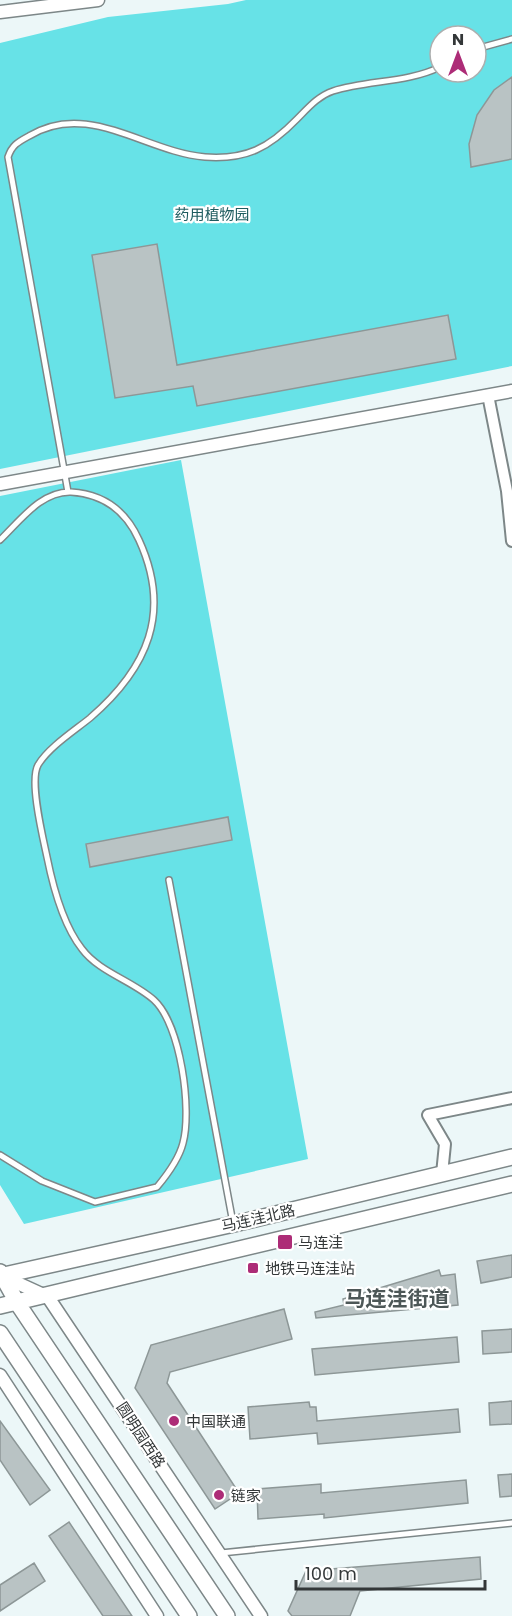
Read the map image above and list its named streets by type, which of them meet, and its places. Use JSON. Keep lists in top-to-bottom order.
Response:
{
  "streets": {
    "main road": ["马连洼北路", "圆明园西路"]
  },
  "crossings": [
    ["马连洼北路", "圆明园西路"]
  ],
  "districts": ["马连洼街道"],
  "parks": ["药用植物园"],
  "places": {
    "transit": ["马连洼", "地铁马连洼站"],
    "other": ["中国联通", "链家"]
  },
  "scale_bar": "100 m",
  "north": "top"
}
